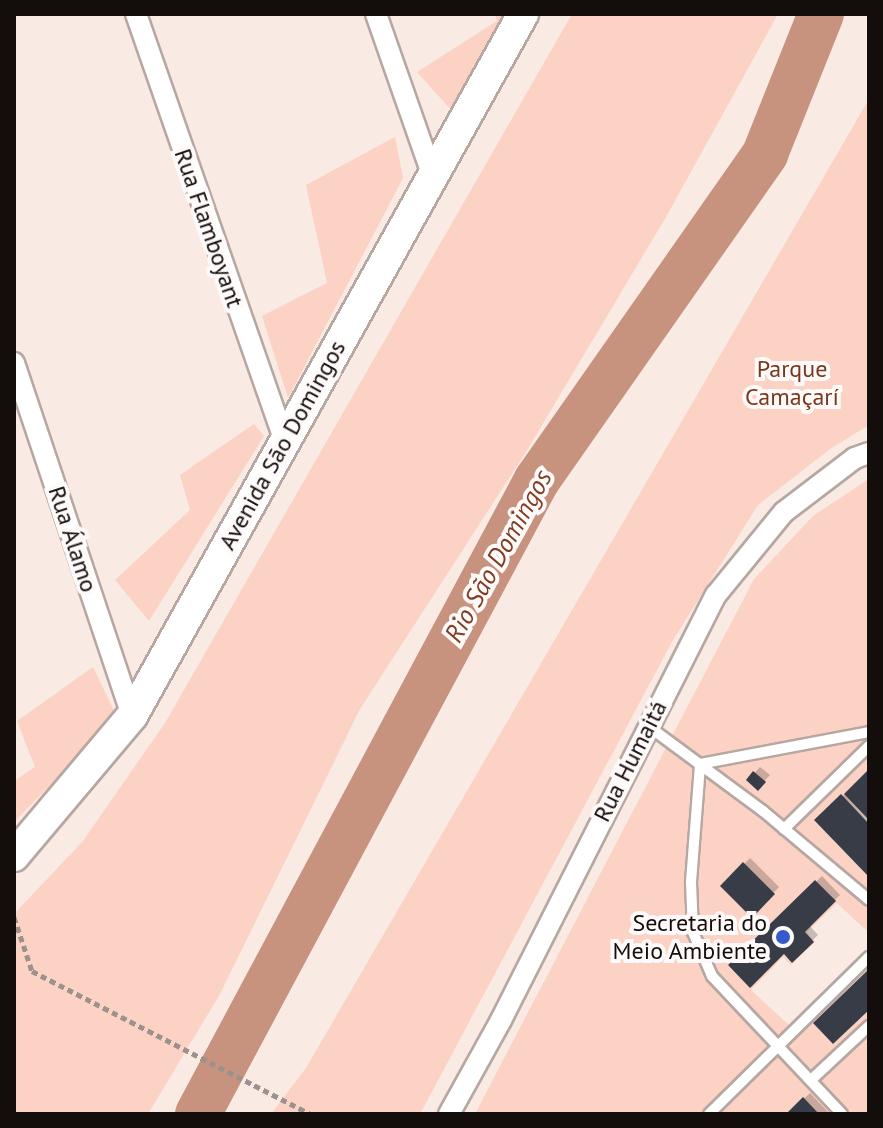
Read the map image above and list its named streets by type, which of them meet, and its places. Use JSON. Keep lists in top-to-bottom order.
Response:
{
  "streets": {
    "street": [
      "Rua Flamboyant",
      "Avenida São Domingos",
      "Rua Álamo",
      "Rua Humaitá"
    ]
  },
  "crossings": [
    ["Rua Flamboyant", "Avenida São Domingos"],
    ["Avenida São Domingos", "Rua Álamo"]
  ],
  "water": ["Rio São Domingos"],
  "parks": ["Parque Camaçarí"],
  "places": ["Secretaria do Meio Ambiente"]
}
